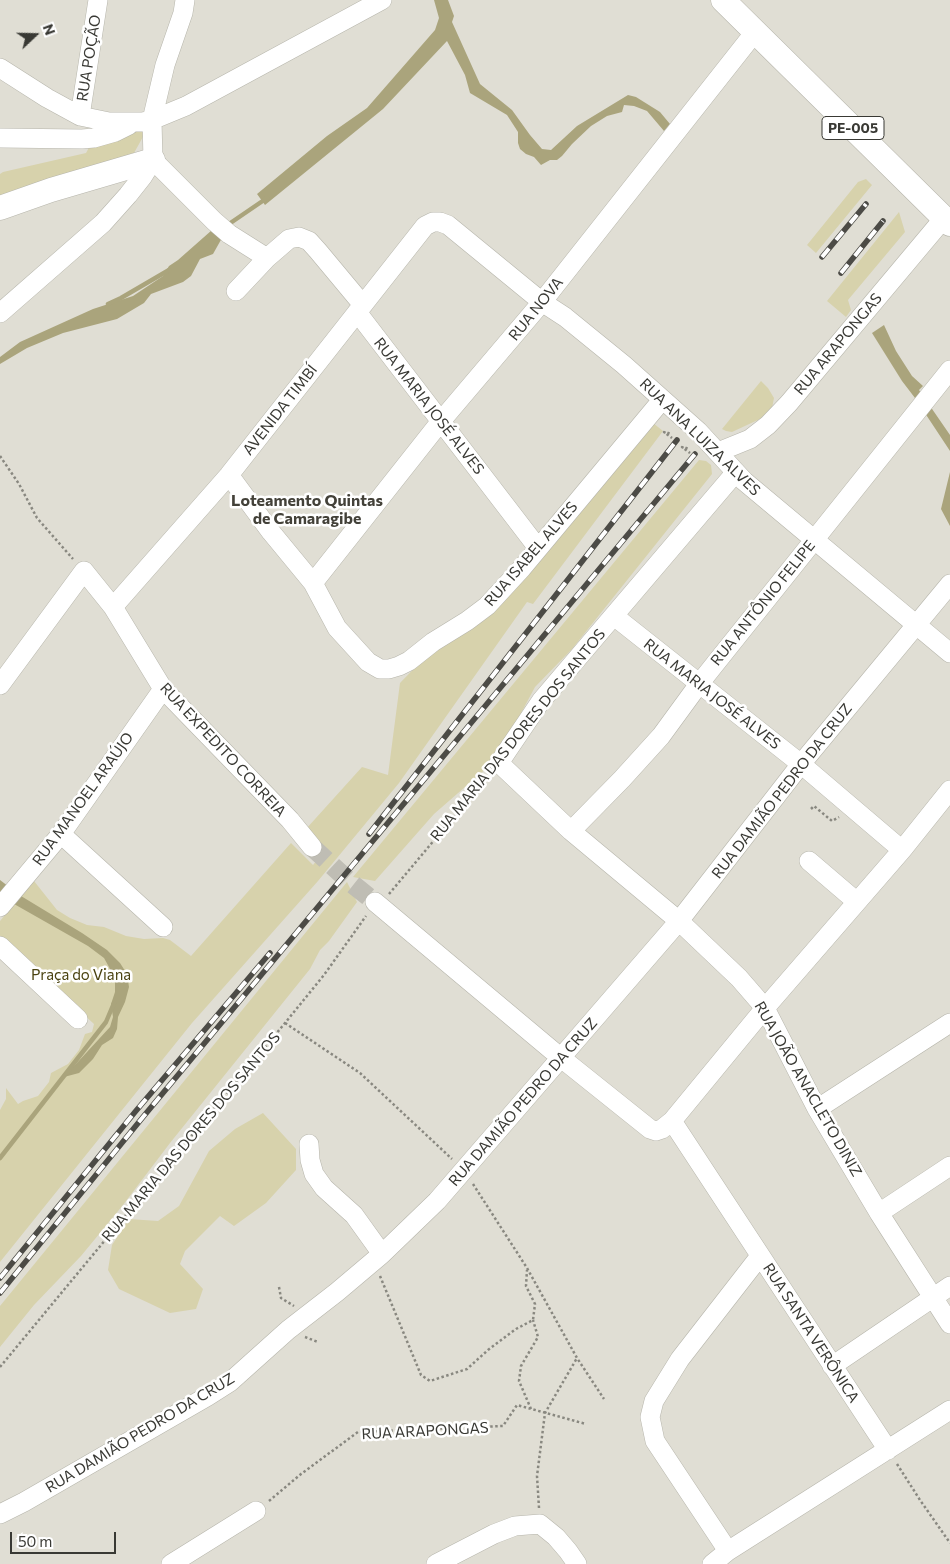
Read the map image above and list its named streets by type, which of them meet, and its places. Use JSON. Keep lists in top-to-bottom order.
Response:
{
  "streets": {
    "main road": ["PE-005"],
    "street": [
      "RUA POÇÃO",
      "RUA NOVA",
      "RUA ARAPONGAS",
      "RUA MARIA JOSÉ ALVES",
      "AVENIDA TIMBÍ",
      "RUA ANA LUIZA ALVES",
      "RUA ISABEL ALVES",
      "RUA ANTÔNIO FELIPE",
      "RUA MARIA DAS DORES DOS SANTOS",
      "RUA EXPEDITO CORREIA",
      "RUA DAMIÃO PEDRO DA CRUZ",
      "RUA MANOEL ARAÚJO",
      "RUA JOÃO ANACLETO DINIZ",
      "RUA SANTA VERÔNICA"
    ]
  },
  "crossings": [
    ["PE-005", "RUA NOVA"],
    ["PE-005", "RUA ARAPONGAS"],
    ["RUA NOVA", "RUA MARIA JOSÉ ALVES"],
    ["RUA NOVA", "RUA ANA LUIZA ALVES"],
    ["RUA NOVA", "RUA ISABEL ALVES"],
    ["RUA ARAPONGAS", "RUA ANA LUIZA ALVES"],
    ["RUA MARIA JOSÉ ALVES", "AVENIDA TIMBÍ"],
    ["RUA MARIA JOSÉ ALVES", "RUA ISABEL ALVES"],
    ["RUA MARIA JOSÉ ALVES", "RUA ANTÔNIO FELIPE"],
    ["RUA MARIA JOSÉ ALVES", "RUA MARIA DAS DORES DOS SANTOS"],
    ["RUA MARIA JOSÉ ALVES", "RUA DAMIÃO PEDRO DA CRUZ"],
    ["AVENIDA TIMBÍ", "RUA ANA LUIZA ALVES"],
    ["AVENIDA TIMBÍ", "RUA ISABEL ALVES"],
    ["AVENIDA TIMBÍ", "RUA EXPEDITO CORREIA"],
    ["RUA ANA LUIZA ALVES", "RUA ISABEL ALVES"],
    ["RUA ANA LUIZA ALVES", "RUA ANTÔNIO FELIPE"],
    ["RUA ANA LUIZA ALVES", "RUA MARIA DAS DORES DOS SANTOS"],
    ["RUA ANA LUIZA ALVES", "RUA DAMIÃO PEDRO DA CRUZ"],
    ["RUA ANTÔNIO FELIPE", "RUA JOÃO ANACLETO DINIZ"],
    ["RUA MARIA DAS DORES DOS SANTOS", "RUA JOÃO ANACLETO DINIZ"],
    ["RUA EXPEDITO CORREIA", "RUA MANOEL ARAÚJO"],
    ["RUA DAMIÃO PEDRO DA CRUZ", "RUA JOÃO ANACLETO DINIZ"]
  ],
  "districts": ["Loteamento Quintas de Camaragibe"],
  "parks": ["Praça do Viana"],
  "scale_bar": "50 m",
  "north": "right"
}
